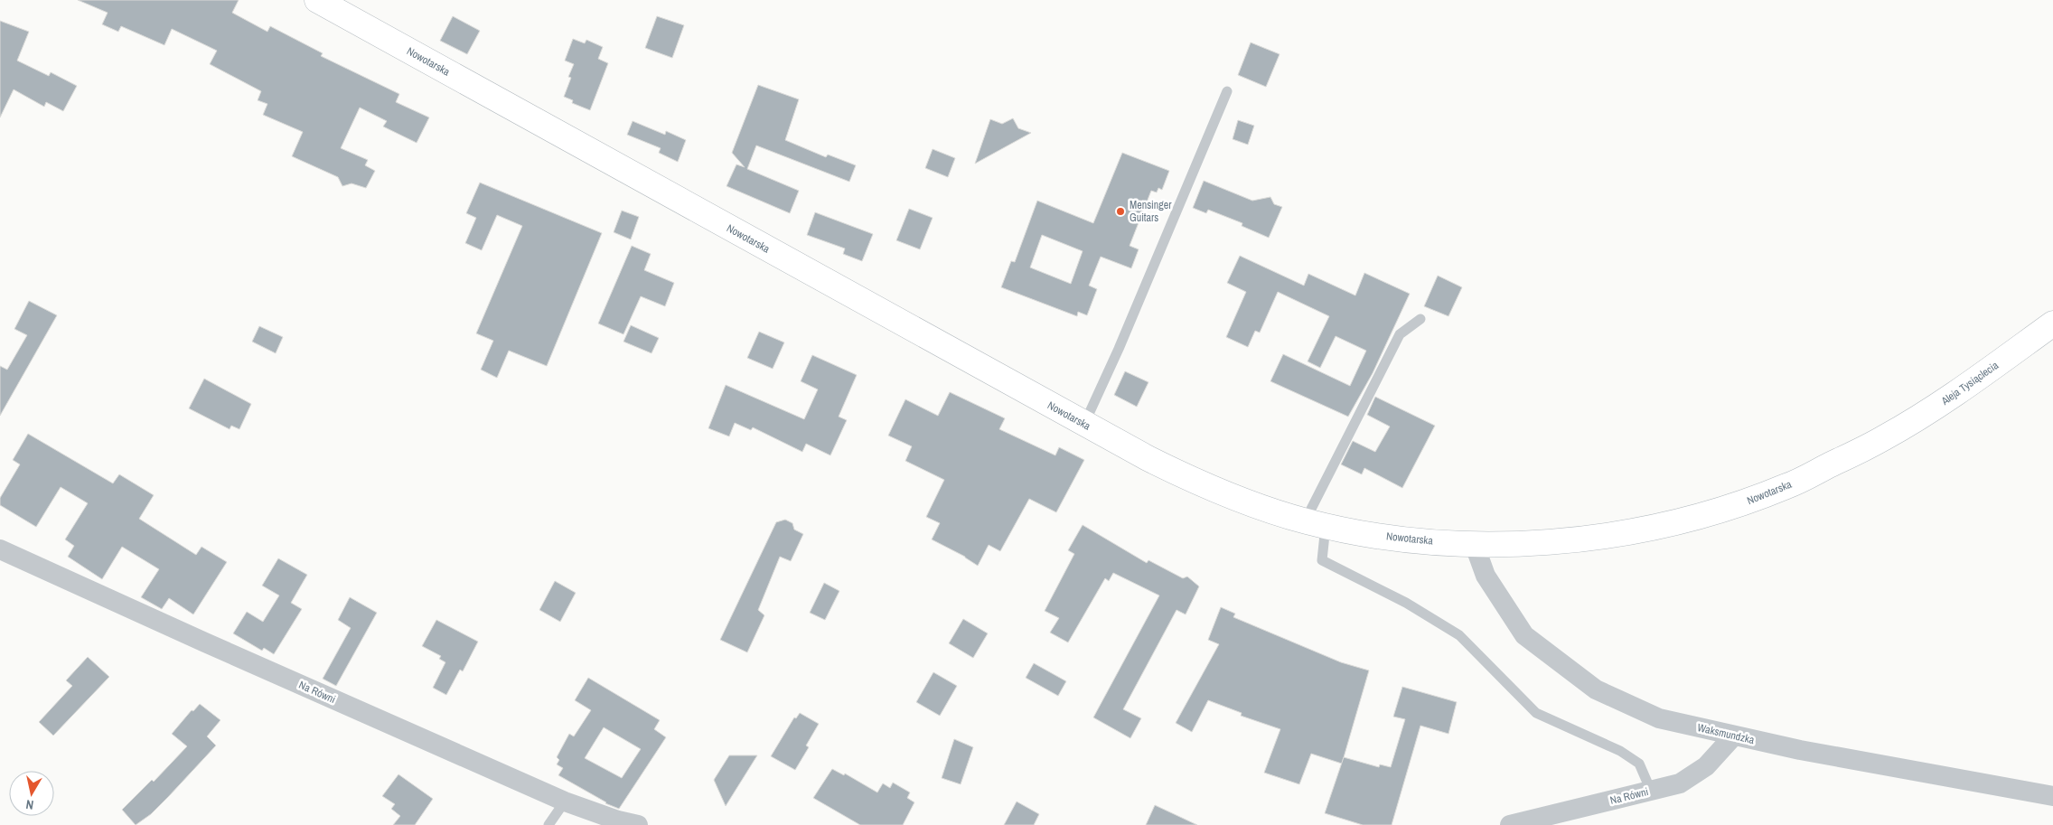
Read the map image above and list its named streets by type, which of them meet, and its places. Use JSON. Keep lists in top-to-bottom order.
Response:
{
  "streets": {
    "street": [
      "Nowotarska",
      "Aleja Tysiąclecia",
      "Na Równi",
      "Waksmundzka"
    ]
  },
  "crossings": [
    ["Nowotarska", "Aleja Tysiąclecia"],
    ["Nowotarska", "Waksmundzka"],
    ["Na Równi", "Waksmundzka"]
  ],
  "places": ["Mensinger Guitars"],
  "north": "bottom"
}
